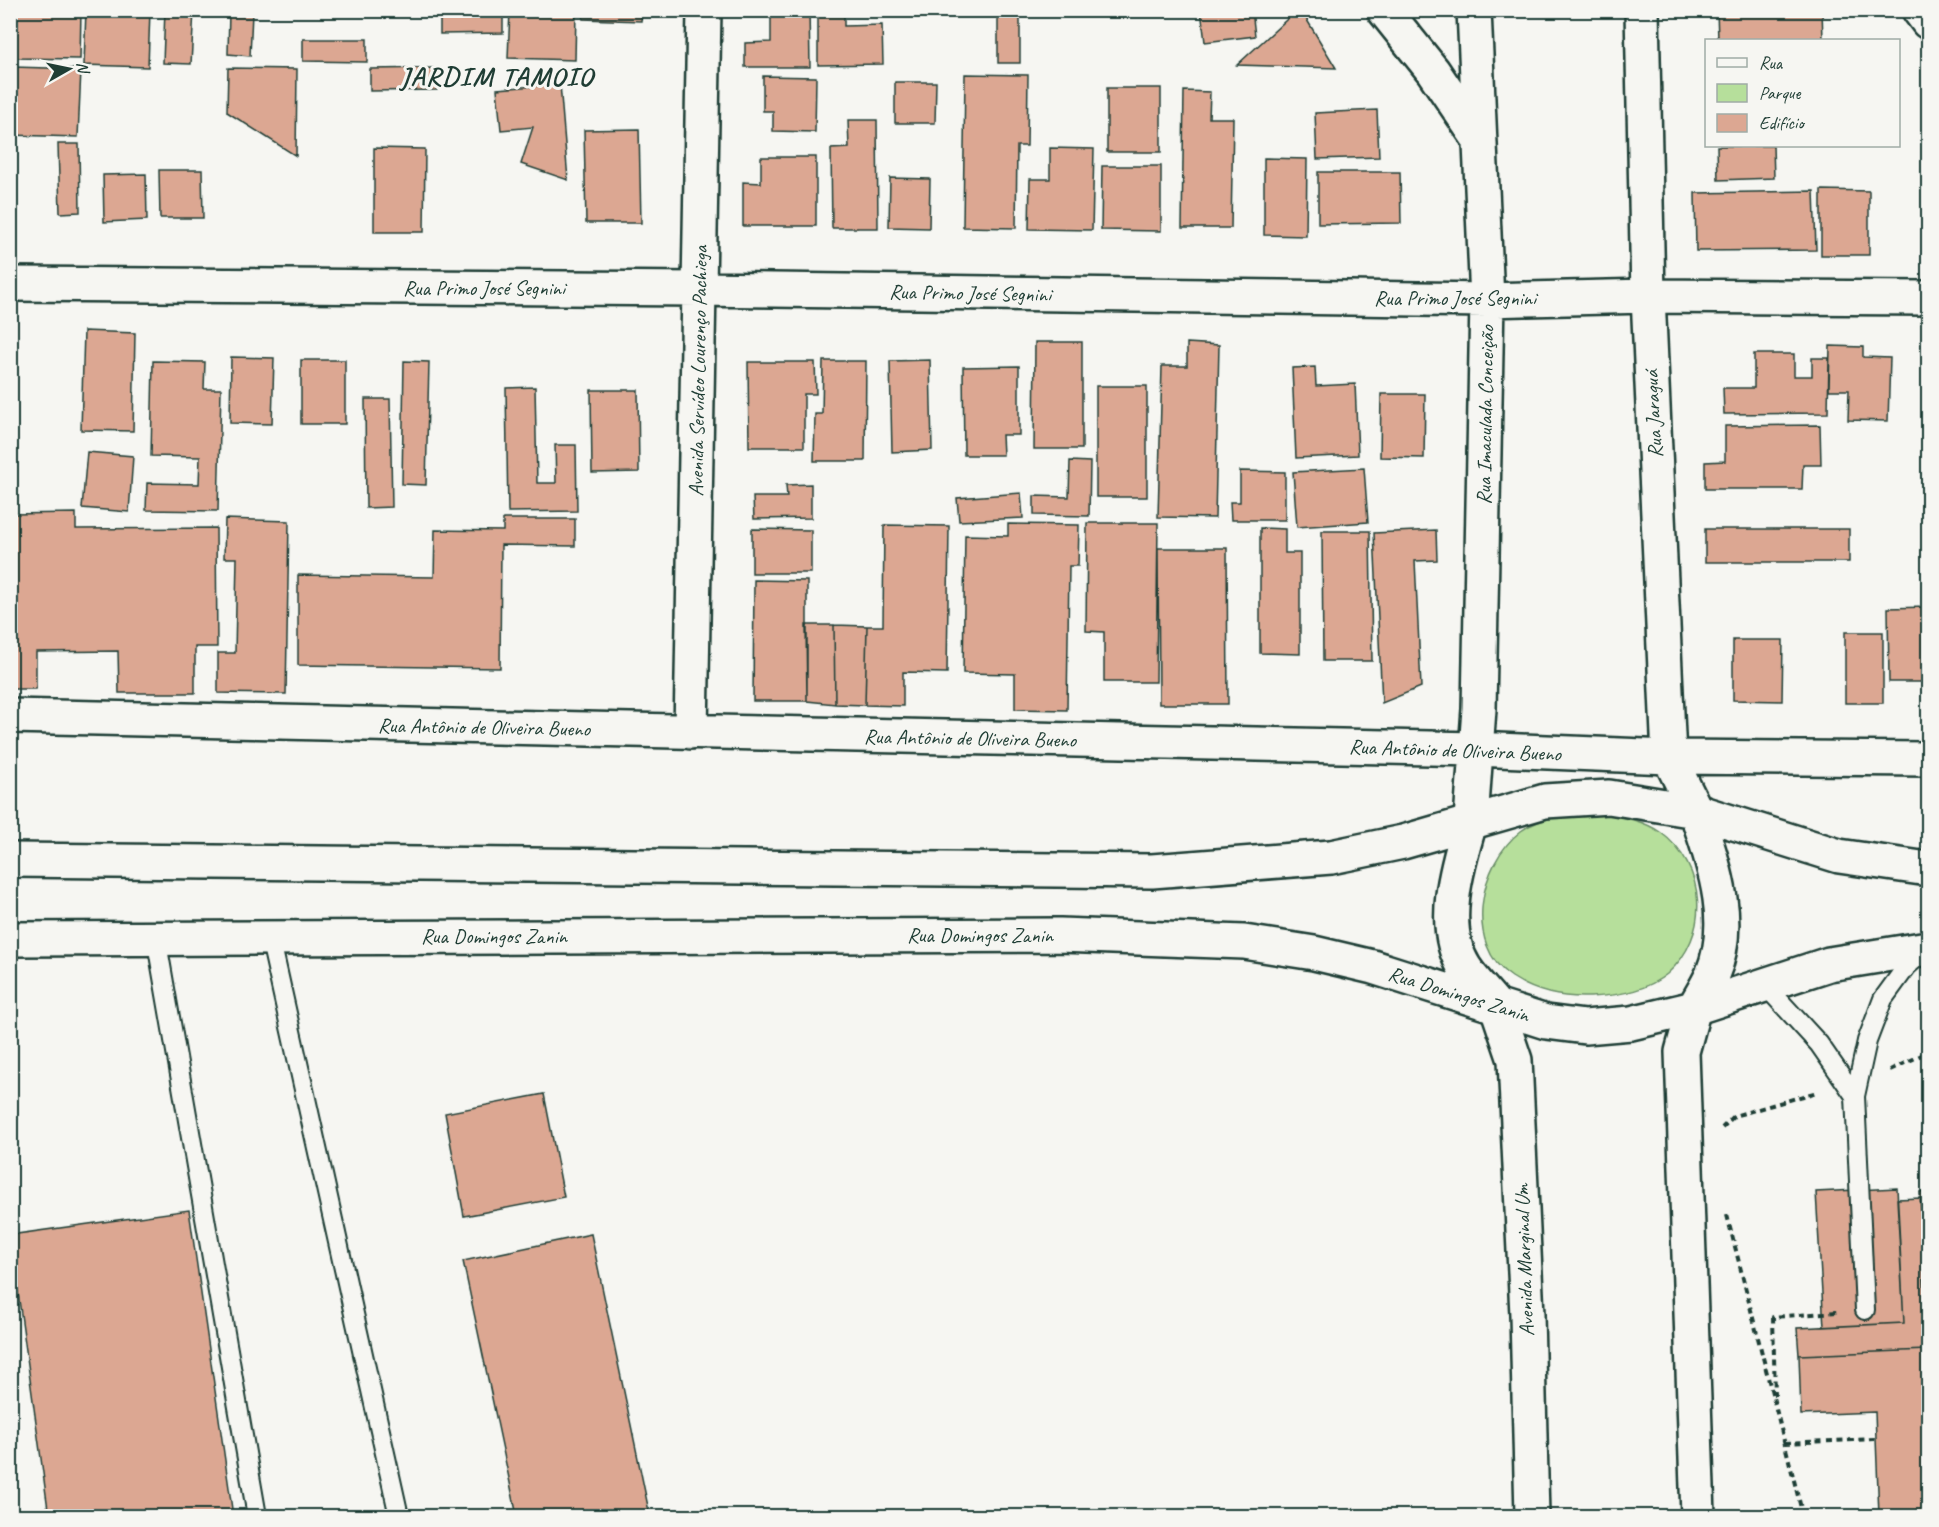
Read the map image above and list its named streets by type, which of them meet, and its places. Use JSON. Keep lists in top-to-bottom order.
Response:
{
  "streets": {
    "street": [
      "Rua Primo José Segnini",
      "Avenida Servídeo Lourenço Pachiega",
      "Rua Jaraguá",
      "Rua Imaculada Conceição",
      "Rua Antônio de Oliveira Bueno",
      "Rua Domingos Zanin",
      "Avenida Marginal Um"
    ]
  },
  "crossings": [
    ["Rua Primo José Segnini", "Avenida Servídeo Lourenço Pachiega"],
    ["Rua Primo José Segnini", "Rua Jaraguá"],
    ["Rua Primo José Segnini", "Rua Imaculada Conceição"],
    ["Avenida Servídeo Lourenço Pachiega", "Rua Antônio de Oliveira Bueno"],
    ["Rua Jaraguá", "Rua Antônio de Oliveira Bueno"],
    ["Rua Jaraguá", "Rua Domingos Zanin"],
    ["Rua Imaculada Conceição", "Rua Antônio de Oliveira Bueno"],
    ["Rua Imaculada Conceição", "Rua Domingos Zanin"],
    ["Rua Imaculada Conceição", "Avenida Marginal Um"],
    ["Rua Domingos Zanin", "Avenida Marginal Um"]
  ],
  "districts": ["JARDIM TAMOIO"],
  "legend": ["Rua", "Parque", "Edifício"],
  "north": "right"
}
